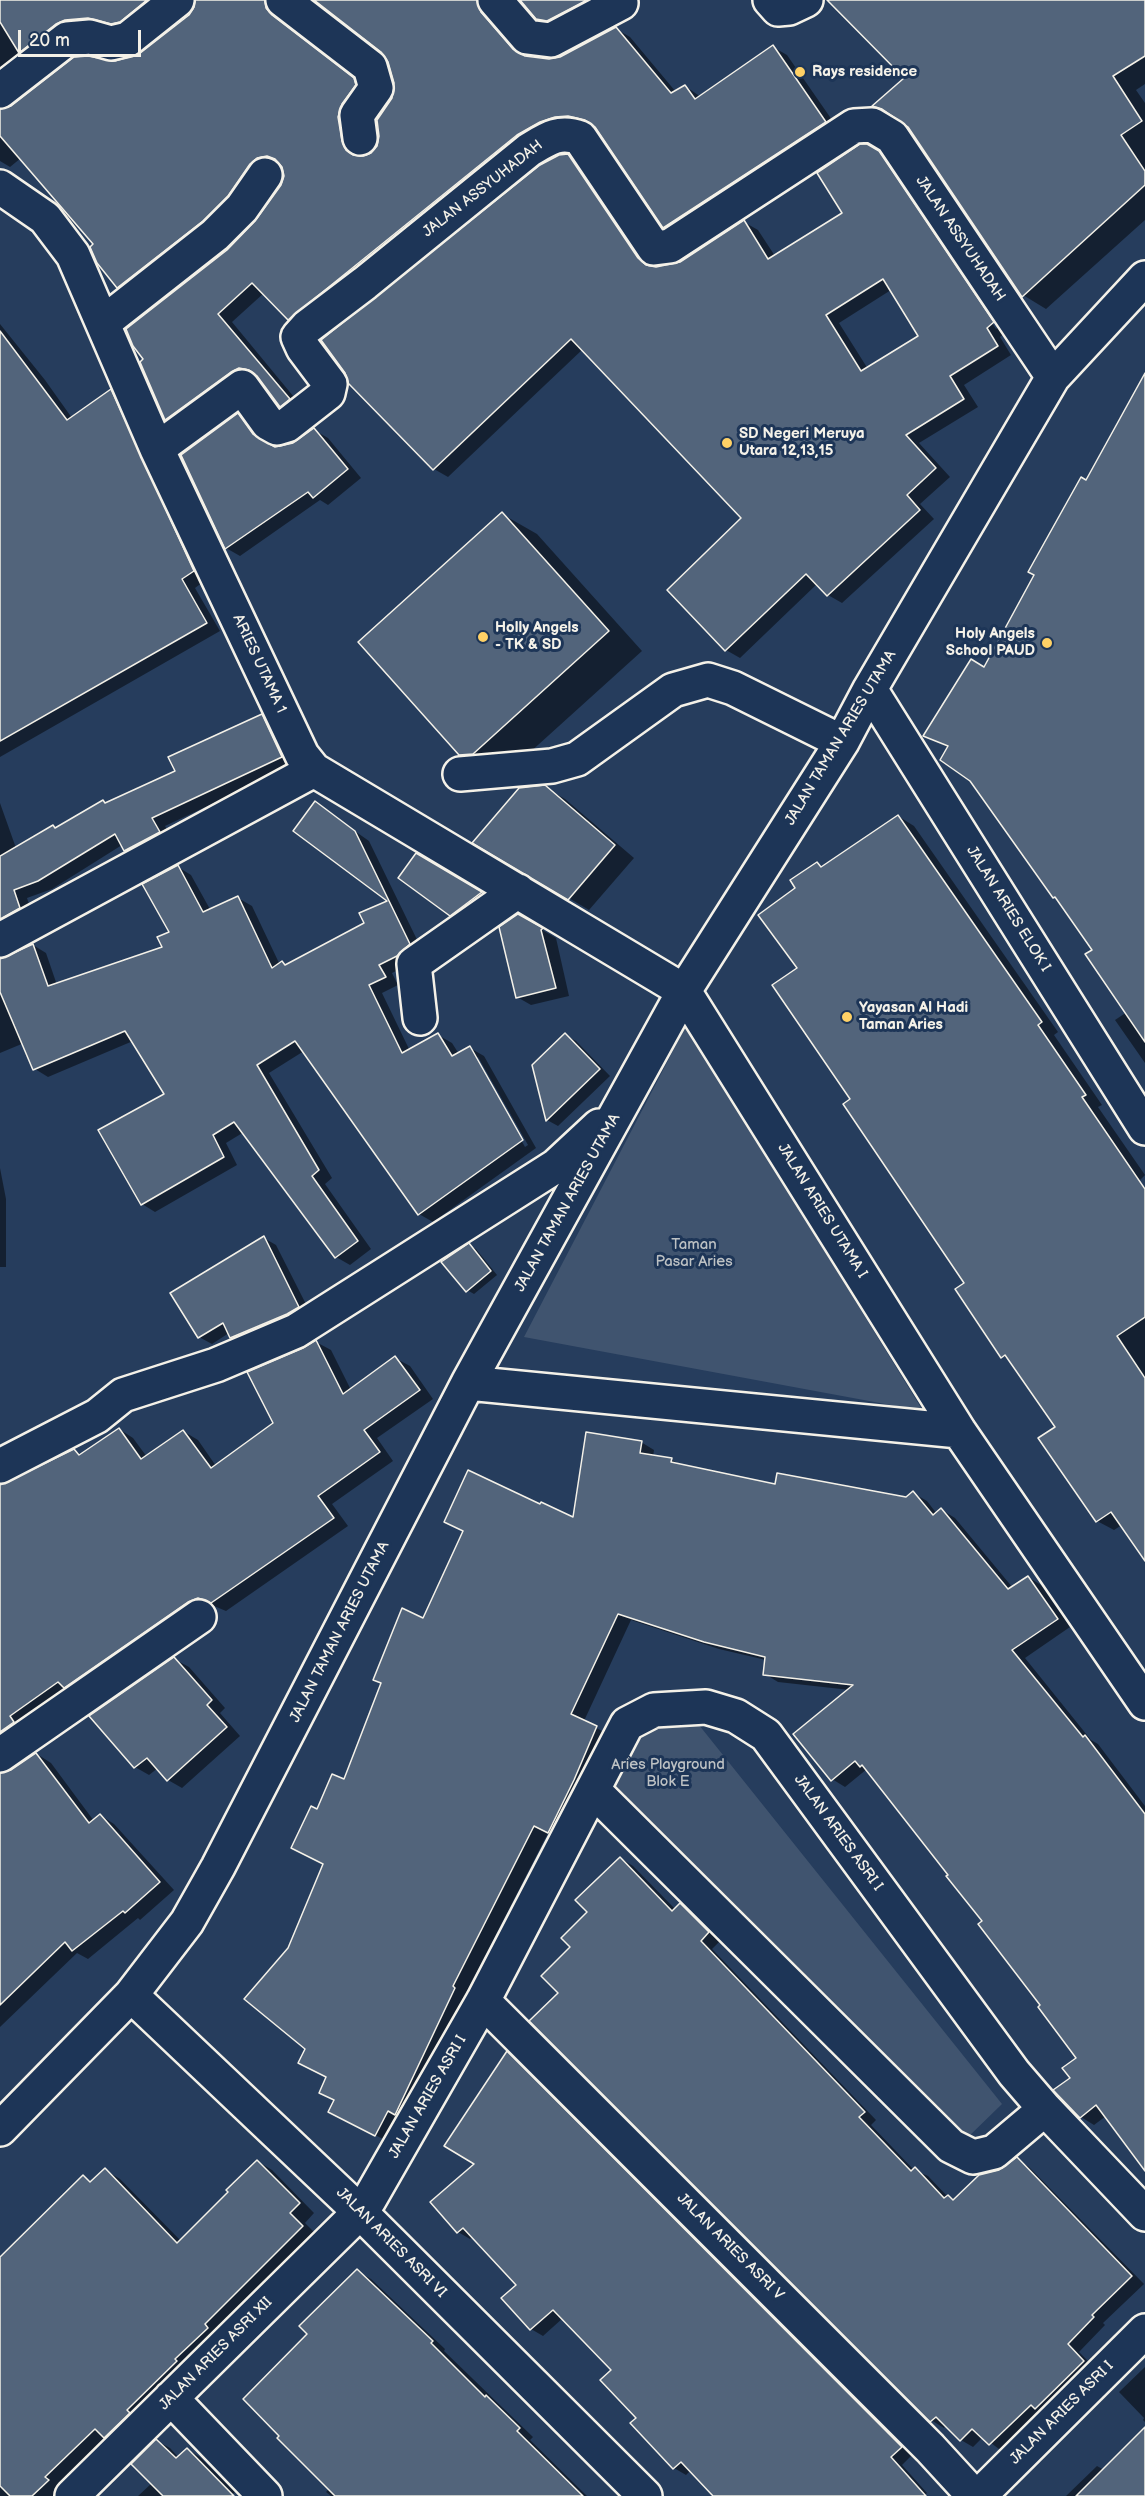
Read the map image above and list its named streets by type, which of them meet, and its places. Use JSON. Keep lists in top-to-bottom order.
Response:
{
  "streets": {
    "street": [
      "JALAN ASSYUHADAH",
      "ARIES UTAMA 1",
      "JALAN TAMAN ARIES UTAMA",
      "JALAN ARIES ELOK I",
      "JALAN ARIES UTAMA I",
      "JALAN ARIES ASRI I",
      "JALAN ARIES ASRI VI",
      "JALAN ARIES ASRI V",
      "JALAN ARIES ASRI XII"
    ]
  },
  "crossings": [
    ["JALAN ASSYUHADAH", "ARIES UTAMA 1"],
    ["JALAN ASSYUHADAH", "JALAN TAMAN ARIES UTAMA"],
    ["ARIES UTAMA 1", "JALAN TAMAN ARIES UTAMA"],
    ["ARIES UTAMA 1", "JALAN ARIES UTAMA I"],
    ["JALAN TAMAN ARIES UTAMA", "JALAN ARIES ELOK I"],
    ["JALAN TAMAN ARIES UTAMA", "JALAN ARIES UTAMA I"],
    ["JALAN TAMAN ARIES UTAMA", "JALAN ARIES ASRI VI"],
    ["JALAN ARIES ASRI I", "JALAN ARIES ASRI VI"],
    ["JALAN ARIES ASRI I", "JALAN ARIES ASRI V"],
    ["JALAN ARIES ASRI I", "JALAN ARIES ASRI XII"],
    ["JALAN ARIES ASRI VI", "JALAN ARIES ASRI XII"]
  ],
  "parks": ["Taman Pasar Aries", "Aries Playground Blok E"],
  "places": [
    "Rays residence",
    "SD Negeri Meruya Utara 12,13,15",
    "Holly Angels - TK & SD",
    "Holy Angels School PAUD",
    "Yayasan Al Hadi Taman Aries"
  ],
  "scale_bar": "20 m"
}
